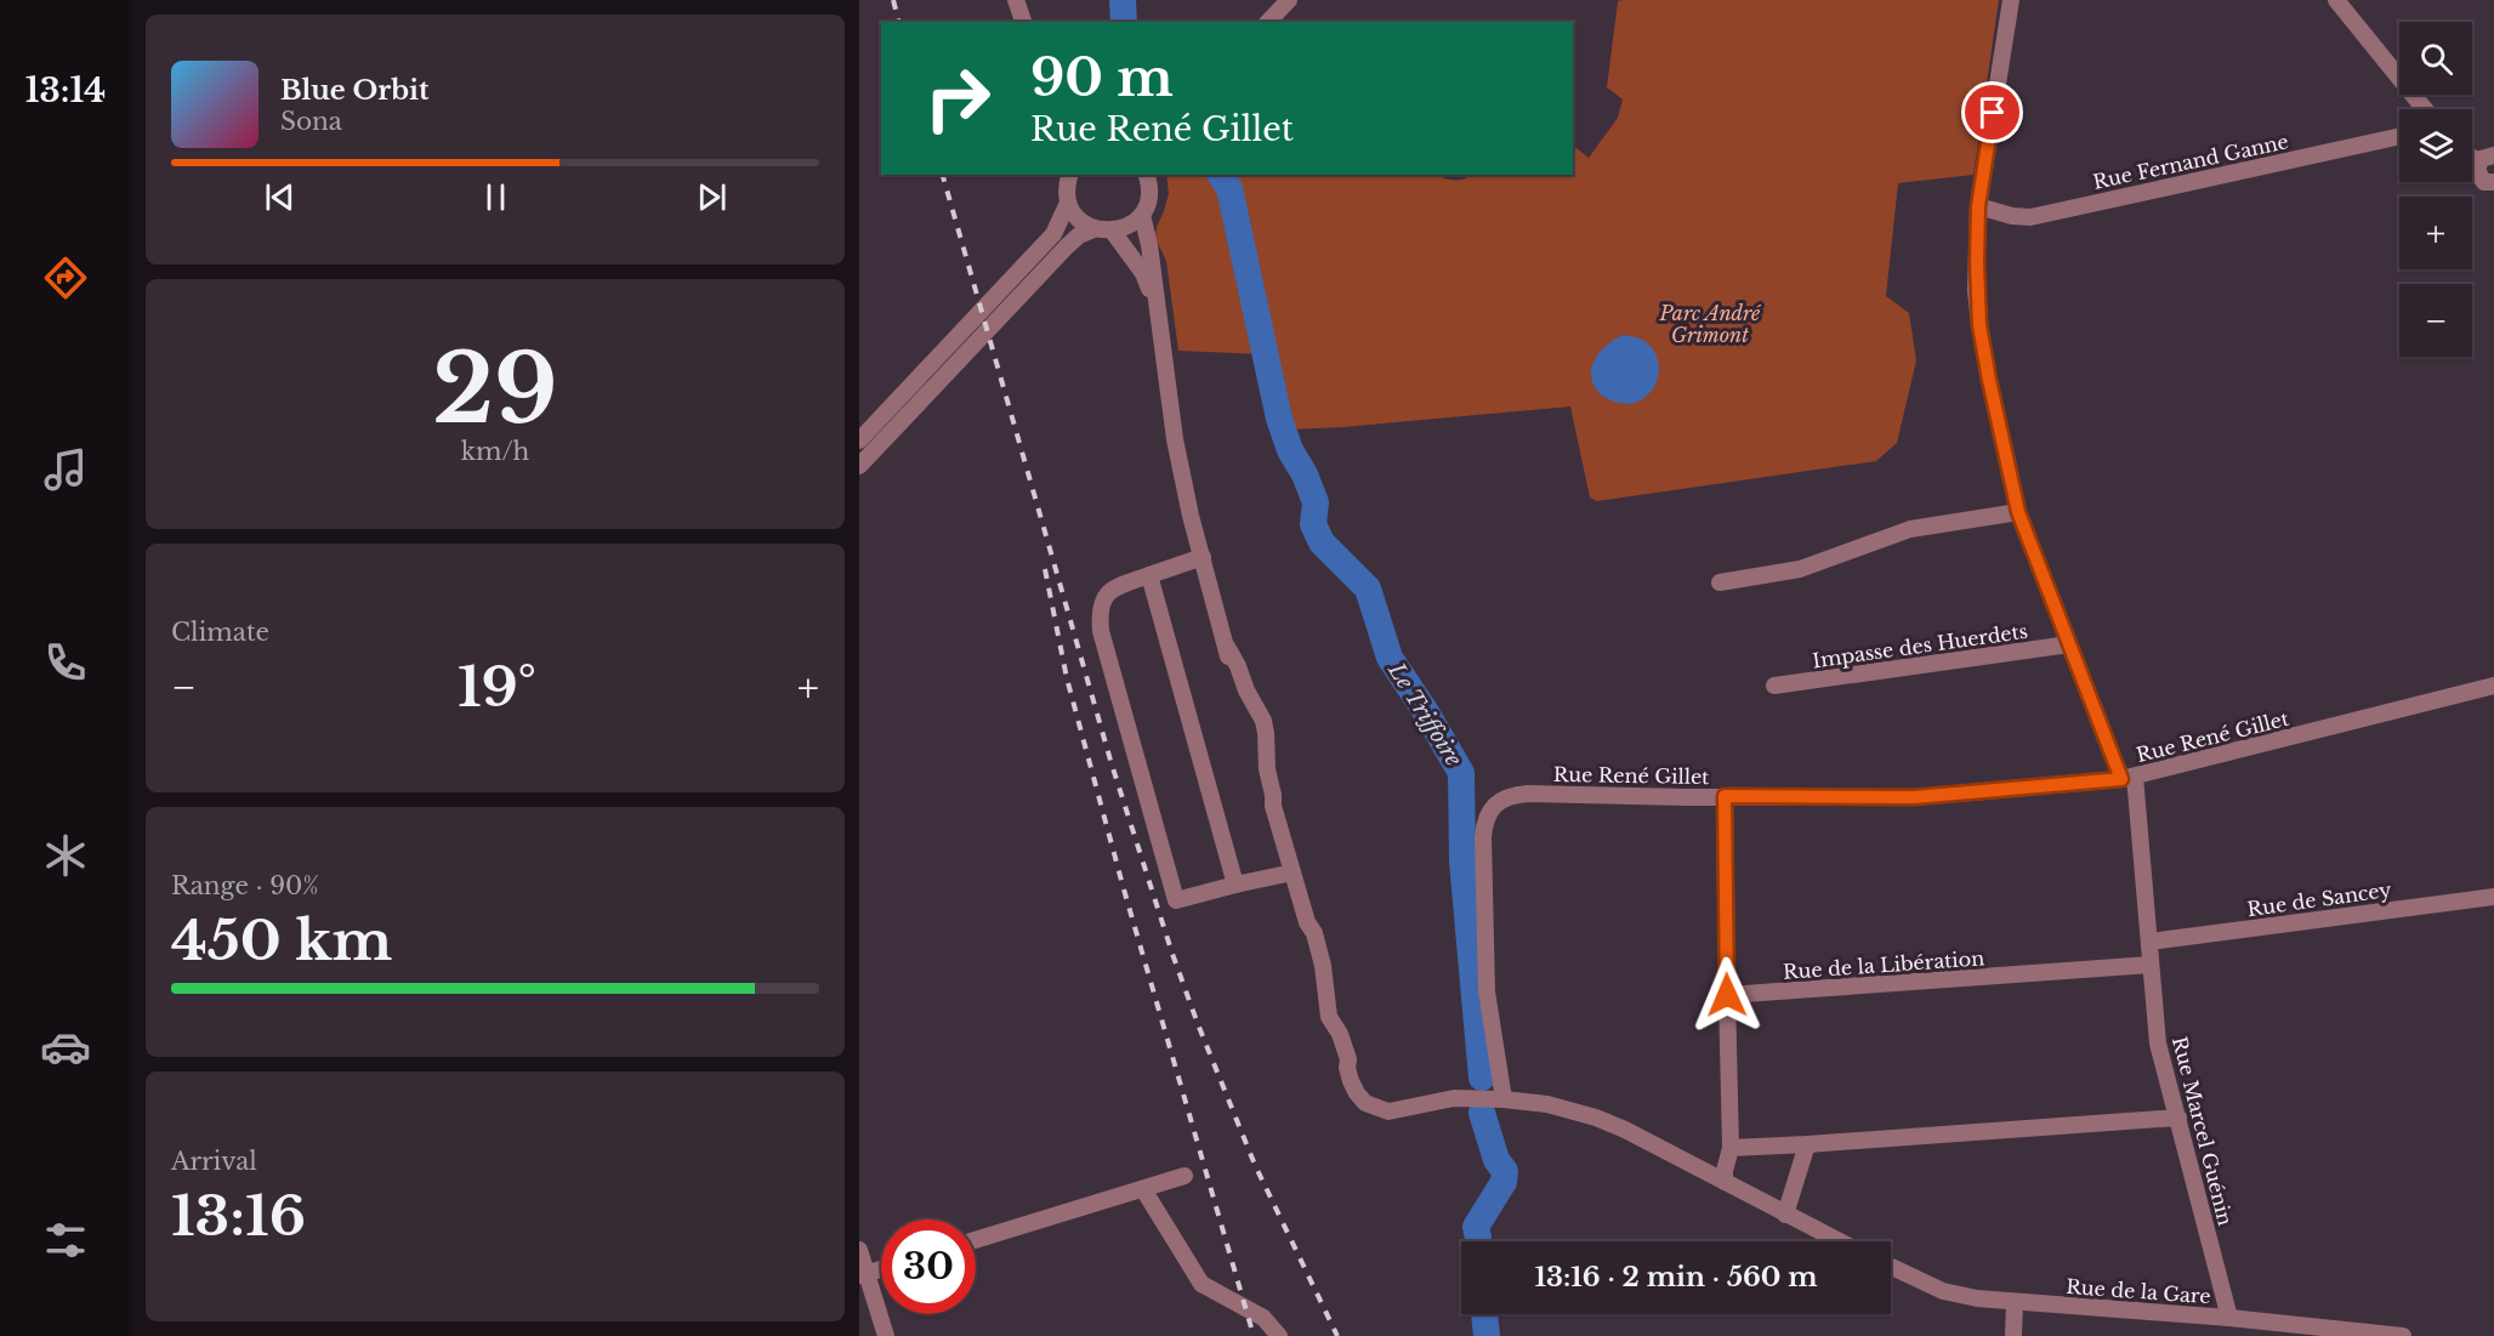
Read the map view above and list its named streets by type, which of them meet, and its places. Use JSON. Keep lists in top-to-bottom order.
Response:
{
  "streets": {
    "street": [
      "Rue Fernand Ganne",
      "Impasse des Huerdets",
      "Rue René Gillet",
      "Rue de Sancey",
      "Rue de la Libération",
      "Rue Marcel Guénin",
      "Rue de la Gare"
    ]
  },
  "crossings": [
    ["Rue Fernand Ganne", "Rue Marcel Guénin"],
    ["Impasse des Huerdets", "Rue Marcel Guénin"],
    ["Rue René Gillet", "Rue Marcel Guénin"],
    ["Rue de Sancey", "Rue Marcel Guénin"],
    ["Rue de la Libération", "Rue Marcel Guénin"],
    ["Rue Marcel Guénin", "Rue de la Gare"]
  ],
  "water": ["Le Triffoire"],
  "parks": ["Parc André Grimont"],
  "page": {
    "tabs": "13:14",
    "map_buttons": ["+", "−"],
    "turn": ["90 m", "Rue René Gillet"],
    "song": ["Blue Orbit", "Sona"],
    "tile": [
      ["29", "km/h"],
      "Climate",
      ["Range · 90%", "450 km"],
      ["Arrival", "13:16"]
    ],
    "heat": ["−", "19°", "+"],
    "limit": "30",
    "trip": "13:16 · 2 min · 560 m"
  }
}
